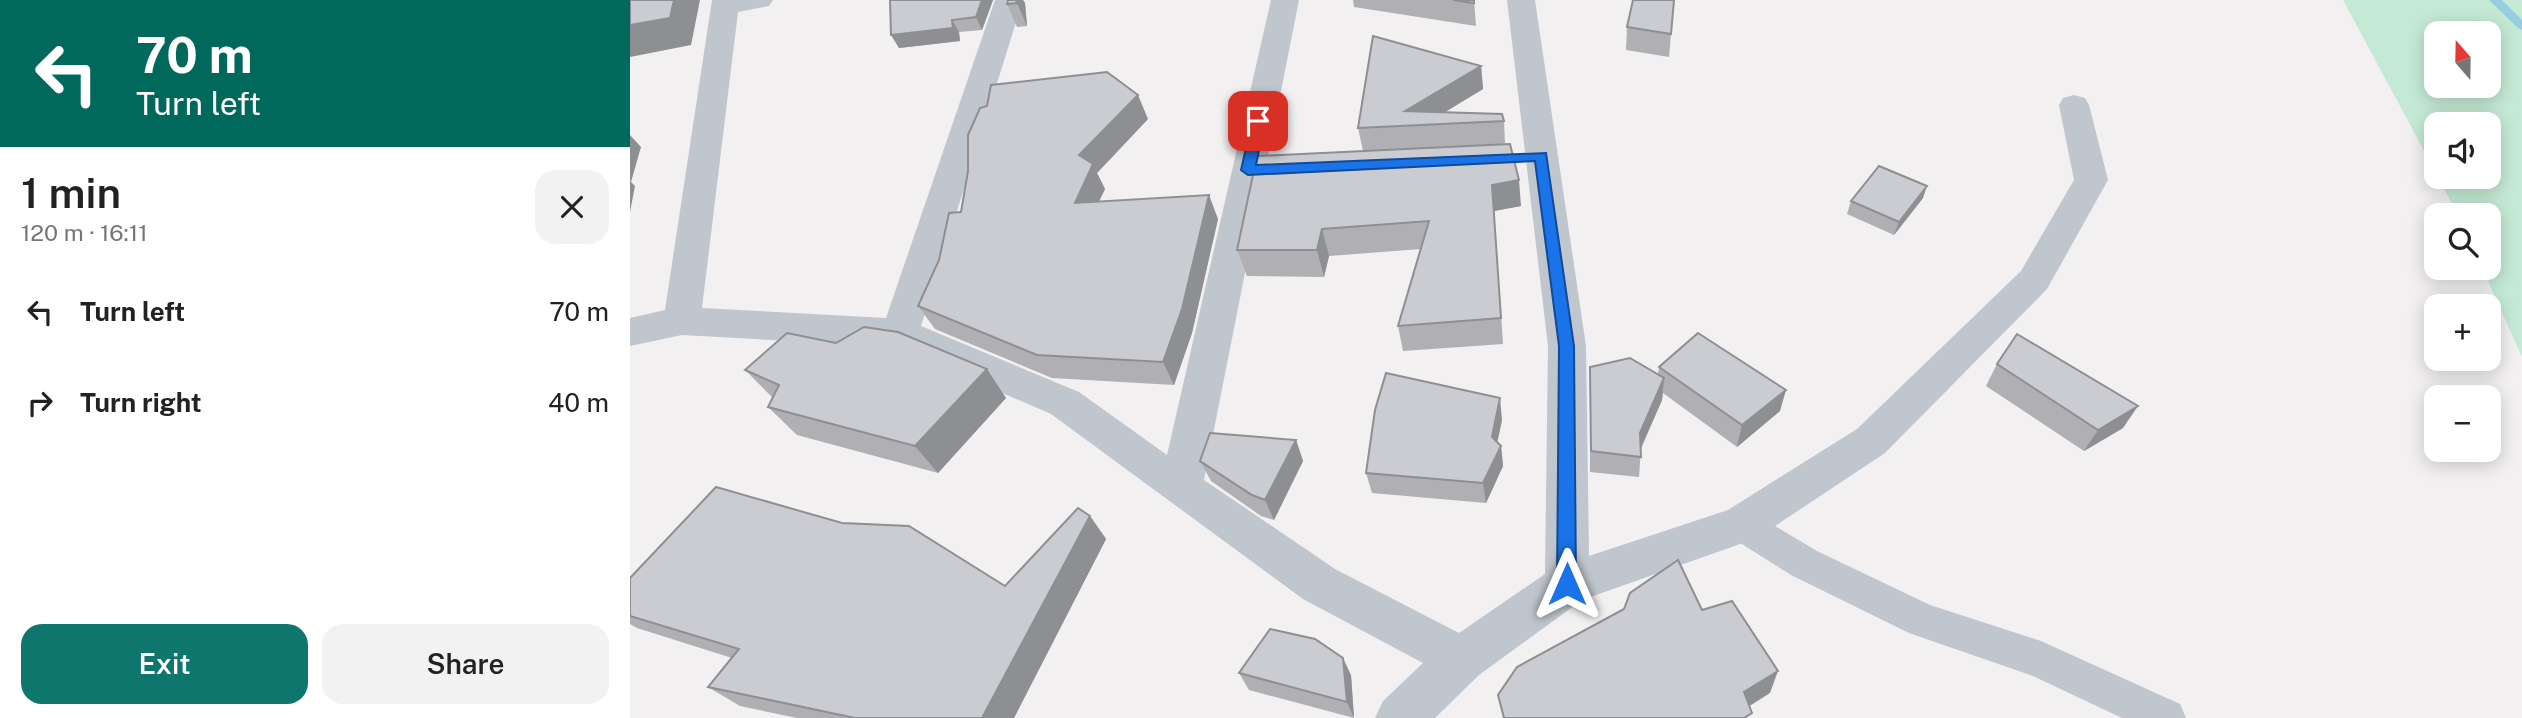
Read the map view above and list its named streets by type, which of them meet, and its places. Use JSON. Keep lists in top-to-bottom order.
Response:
{
  "north": "top",
  "page": {
    "turn": ["70 m", "Turn left"],
    "map_buttons": ["+", "−"],
    "heading": ["1 min", "120 m · 16:11"],
    "list": [
      {
        "name": "Turn left",
        "value": "70 m"
      },
      {
        "name": "Turn right",
        "value": "40 m"
      }
    ],
    "buttons": ["Exit", "Share"]
  }
}
